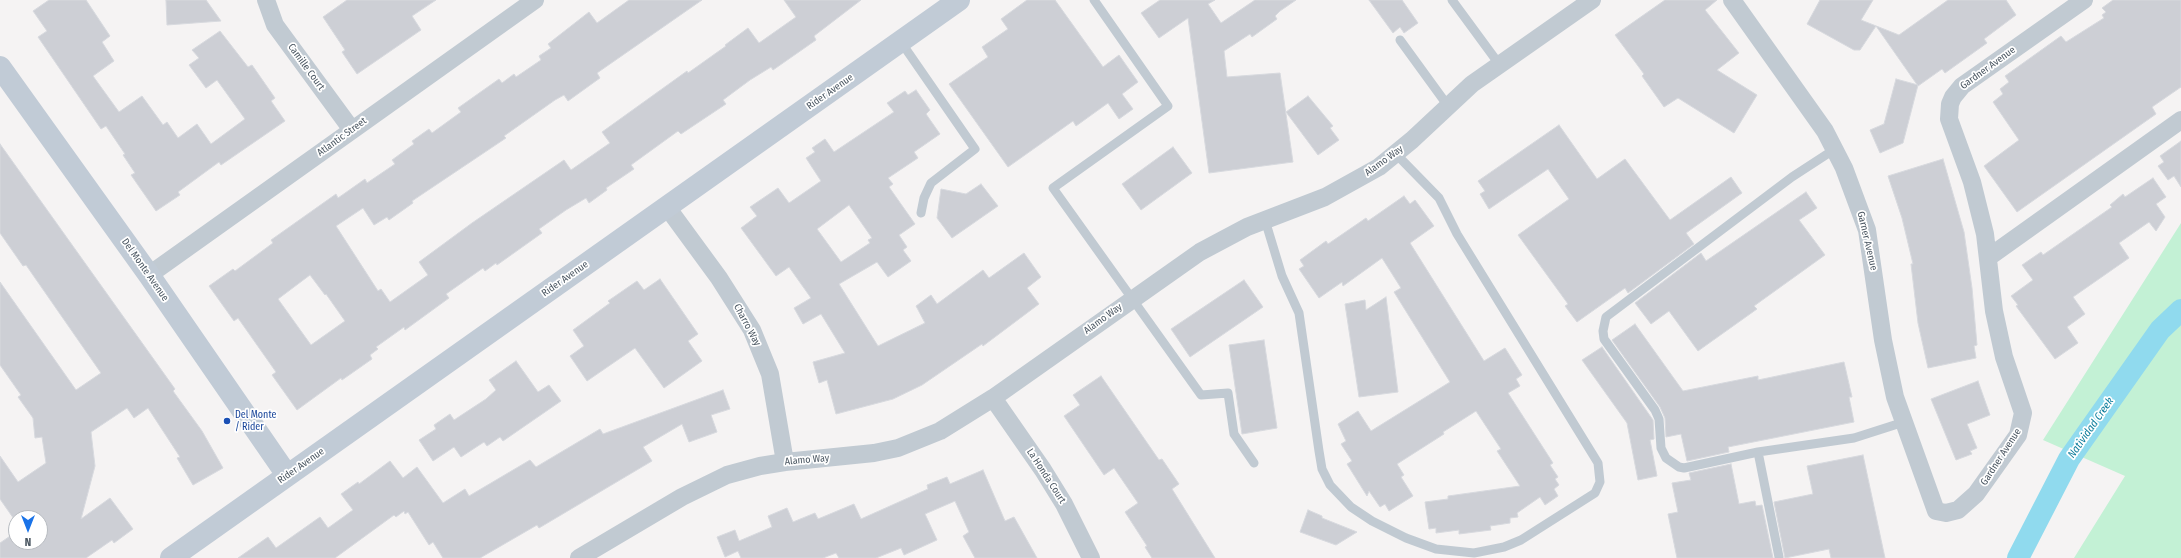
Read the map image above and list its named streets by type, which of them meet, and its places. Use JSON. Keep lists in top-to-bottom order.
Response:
{
  "streets": {
    "street": [
      "Camille Court",
      "Gardner Avenue",
      "Rider Avenue",
      "Atlantic Street",
      "Alamo Way",
      "Garner Avenue",
      "Del Monte Avenue",
      "Charro Way",
      "La Honda Court"
    ]
  },
  "crossings": [
    ["Camille Court", "Atlantic Street"],
    ["Gardner Avenue", "Garner Avenue"],
    ["Rider Avenue", "Del Monte Avenue"],
    ["Rider Avenue", "Charro Way"],
    ["Atlantic Street", "Del Monte Avenue"],
    ["Alamo Way", "Charro Way"],
    ["Alamo Way", "La Honda Court"]
  ],
  "water": ["Natividad Creek"],
  "places": ["Del Monte / Rider"],
  "north": "bottom"
}
